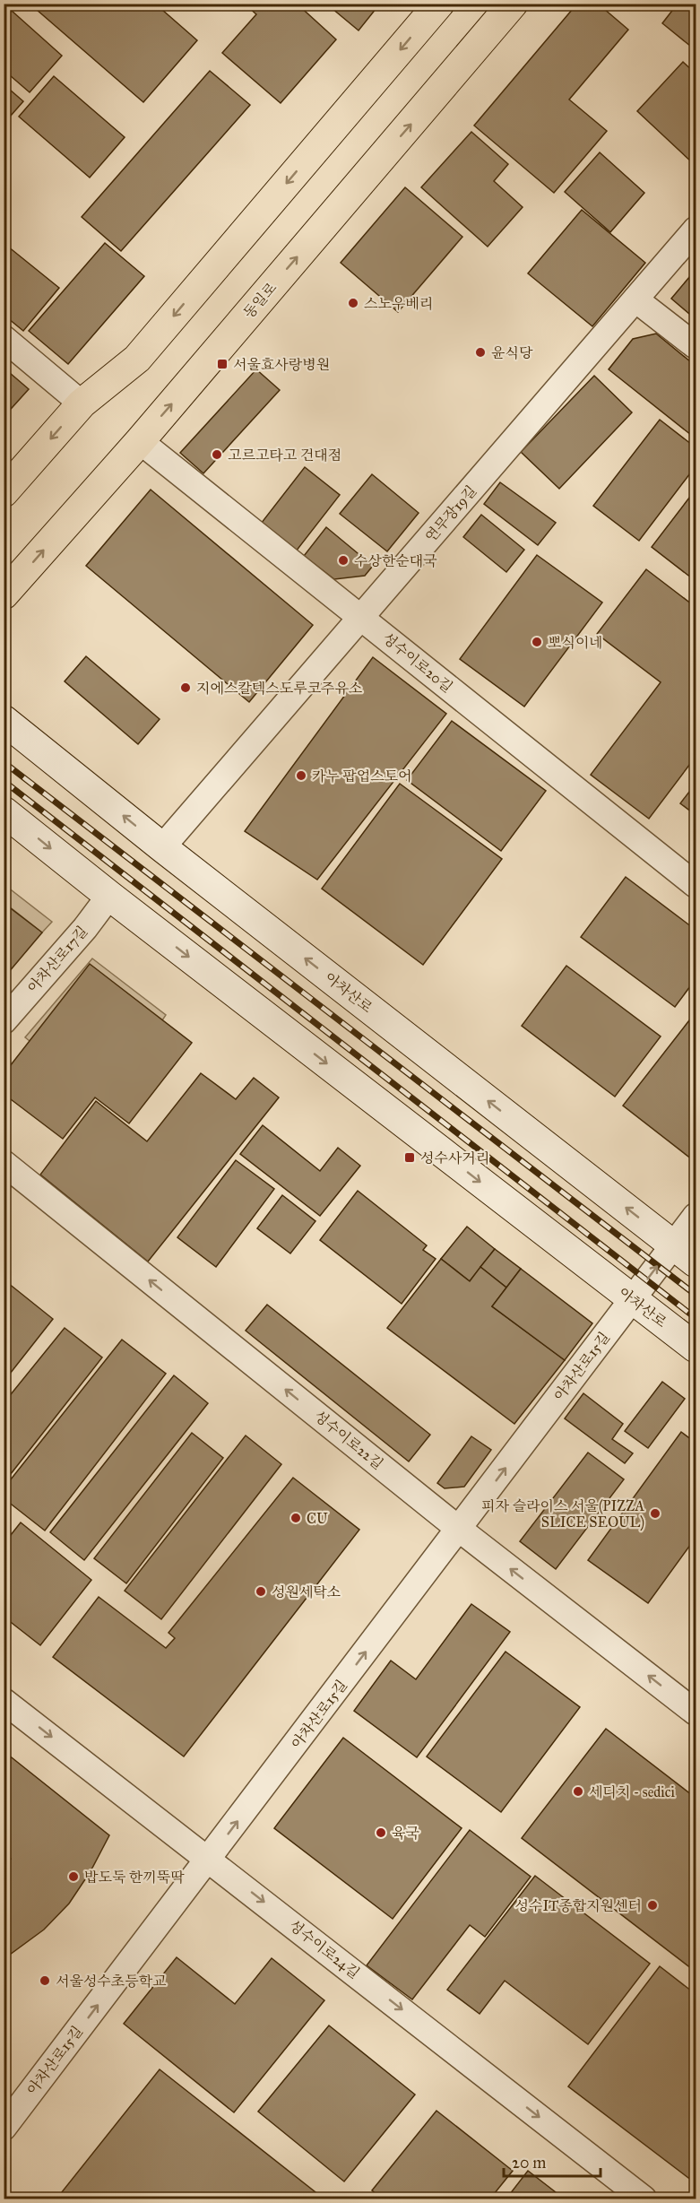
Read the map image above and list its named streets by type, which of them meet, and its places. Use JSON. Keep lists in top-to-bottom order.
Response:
{
  "streets": {
    "main road": ["동일로", "아차산로"],
    "street": [
      "연무장19길",
      "성수이로20길",
      "아차산로17길",
      "아차산로15길",
      "성수이로22길",
      "성수이로24길"
    ]
  },
  "crossings": [
    ["동일로", "성수이로20길"],
    ["연무장19길", "성수이로20길"],
    ["연무장19길", "아차산로"],
    ["아차산로17길", "아차산로"],
    ["아차산로", "아차산로15길"],
    ["아차산로15길", "성수이로22길"],
    ["아차산로15길", "성수이로24길"]
  ],
  "one_way": ["아차산로15길", "성수이로22길", "성수이로24길"],
  "places": {
    "other": [
      "스노우베리",
      "윤식당",
      "고르고타고 건대점",
      "수상한순대국",
      "뽀식이네",
      "지에스칼텍스도루코주유소",
      "카누 팝업스토어",
      "피자 슬라이스 서울(PIZZA SLICE SEOUL)",
      "CU",
      "성원세탁소",
      "세디치 - sedici",
      "육국",
      "밥도둑 한끼뚝딱",
      "성수IT종합지원센터",
      "서울성수초등학교"
    ],
    "transit": ["서울효사랑병원", "성수사거리"]
  },
  "scale_bar": "20 m"
}
